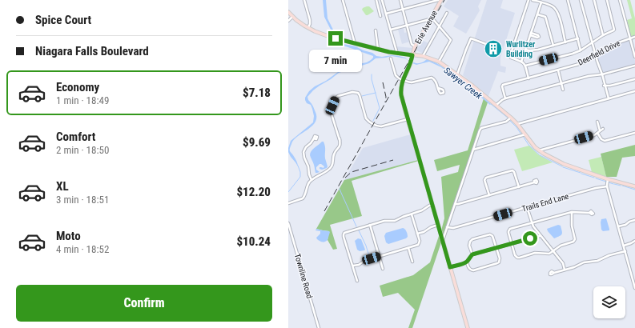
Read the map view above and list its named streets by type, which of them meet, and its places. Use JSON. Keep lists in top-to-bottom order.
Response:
{
  "streets": {
    "main road": ["Erie Avenue"],
    "street": ["Deerfield Drive", "Trails End Lane", "Townline Road"]
  },
  "water": ["Sawyer Creek"],
  "places": {
    "building": ["Wurlitzer Building"]
  },
  "page": {
    "banner": ["Spice Court", "Niagara Falls Boulevard"],
    "bubble": "7 min",
    "list": [
      {
        "name": "Economy",
        "note": "1 min · 18:49",
        "value": "$7.18"
      },
      {
        "name": "Comfort",
        "note": "2 min · 18:50",
        "value": "$9.69"
      },
      {
        "name": "XL",
        "note": "3 min · 18:51",
        "value": "$12.20"
      },
      {
        "name": "Moto",
        "note": "4 min · 18:52",
        "value": "$10.24"
      }
    ],
    "buttons": "Confirm"
  }
}
